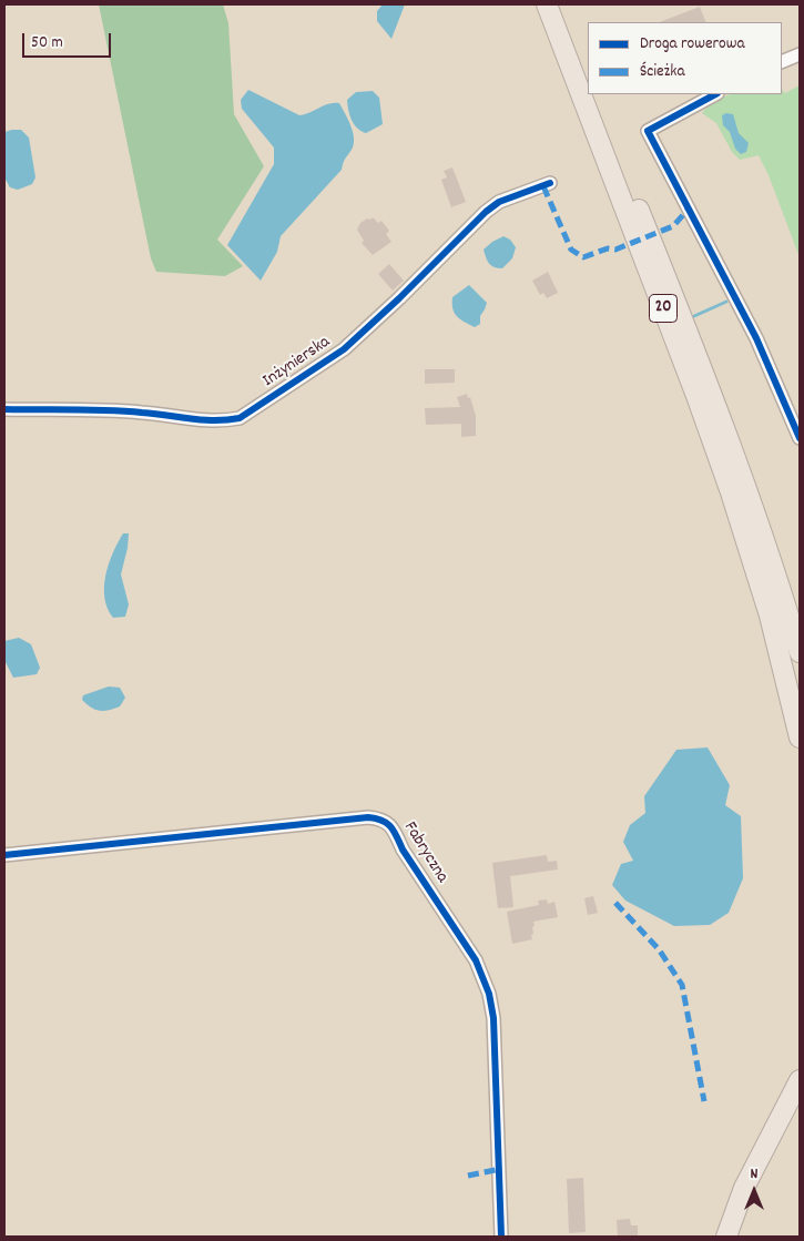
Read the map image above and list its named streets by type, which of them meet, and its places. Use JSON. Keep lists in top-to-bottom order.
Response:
{
  "streets": {
    "main road": ["20"],
    "street": ["Inżynierska", "Fabryczna"]
  },
  "legend": ["Droga rowerowa", "Ścieżka"],
  "scale_bar": "50 m",
  "north": "top"
}
